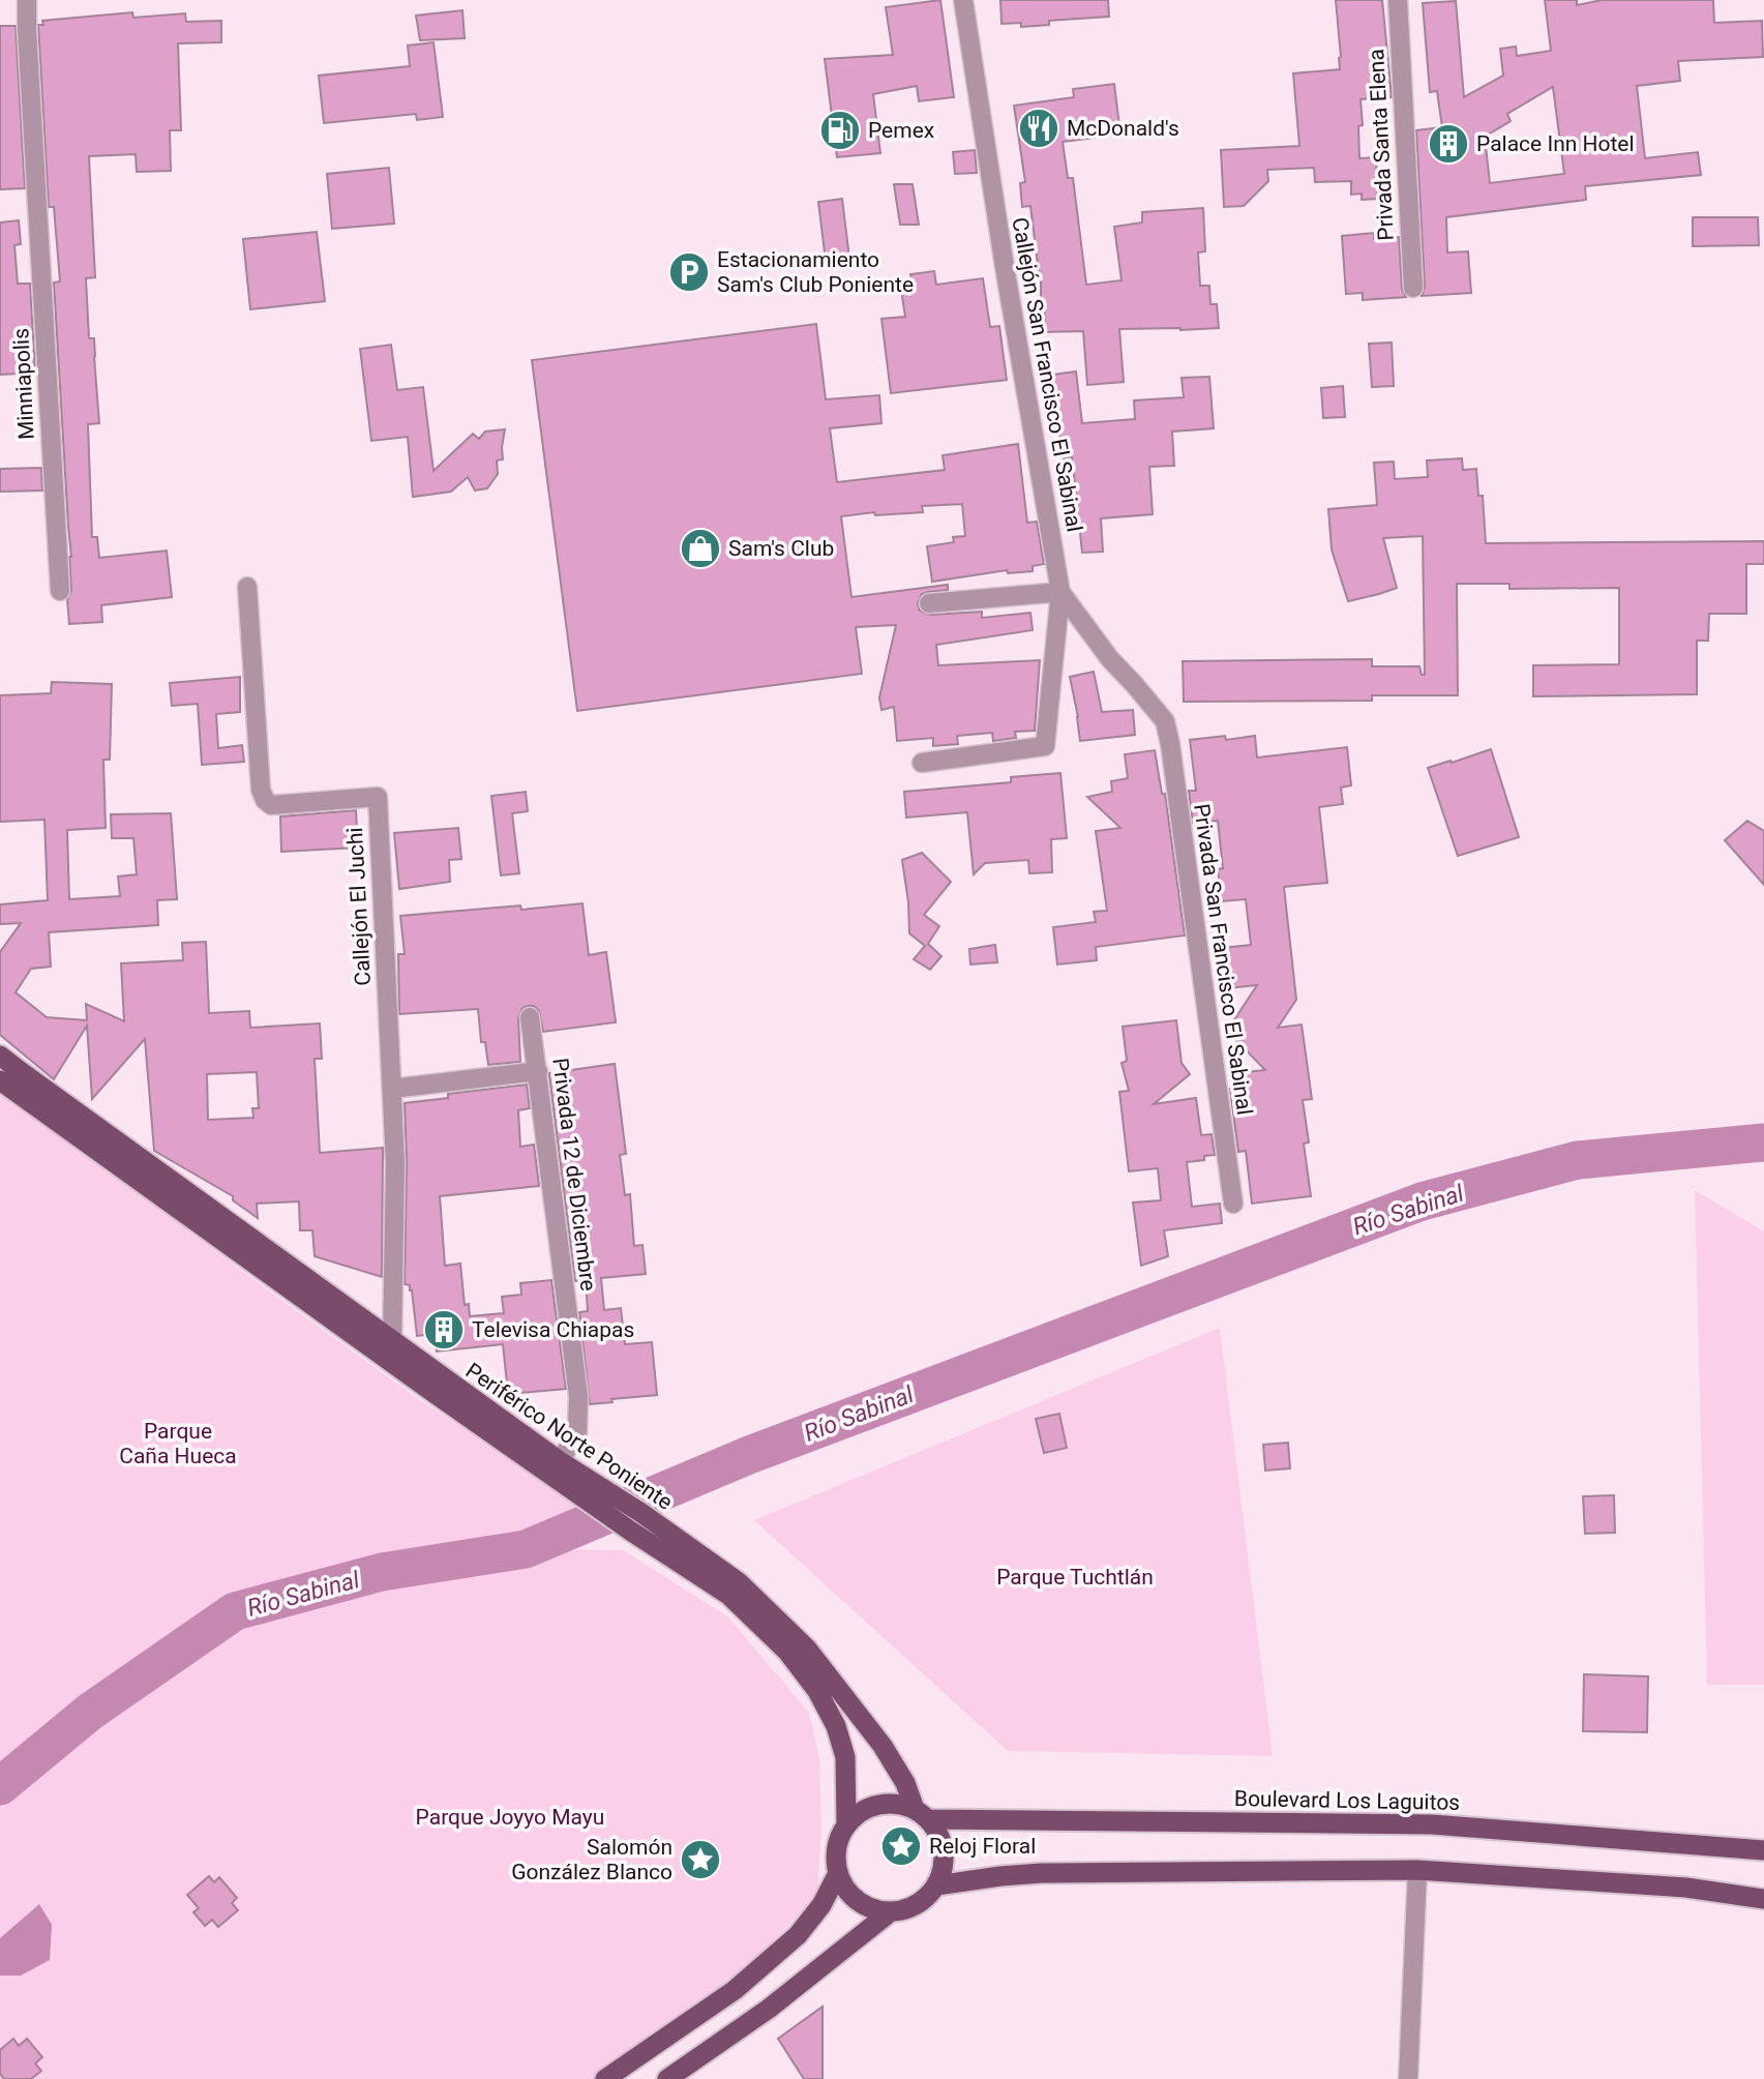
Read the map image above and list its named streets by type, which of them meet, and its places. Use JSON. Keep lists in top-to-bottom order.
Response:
{
  "streets": {
    "main road": ["Periférico Norte Poniente", "Boulevard Los Laguitos"],
    "street": [
      "Privada Santa Elena",
      "Callejón San Francisco El Sabinal",
      "Minniapolis",
      "Callejón El Juchi",
      "Privada San Francisco El Sabinal",
      "Privada 12 de Diciembre"
    ]
  },
  "crossings": [
    ["Callejón San Francisco El Sabinal", "Privada San Francisco El Sabinal"],
    ["Callejón El Juchi", "Periférico Norte Poniente"],
    ["Privada 12 de Diciembre", "Periférico Norte Poniente"],
    ["Periférico Norte Poniente", "Boulevard Los Laguitos"]
  ],
  "water": ["Río Sabinal"],
  "parks": ["Parque Caña Hueca", "Parque Tuchtlán", "Parque Joyyo Mayu"],
  "places": {
    "restaurant": ["McDonald's"],
    "fuel station": ["Pemex"],
    "building": ["Palace Inn Hotel", "Televisa Chiapas"],
    "parking": ["Estacionamiento Sam's Club Poniente"],
    "shop": ["Sam's Club"],
    "place": ["Reloj Floral", "Salomón González Blanco"]
  }
}
